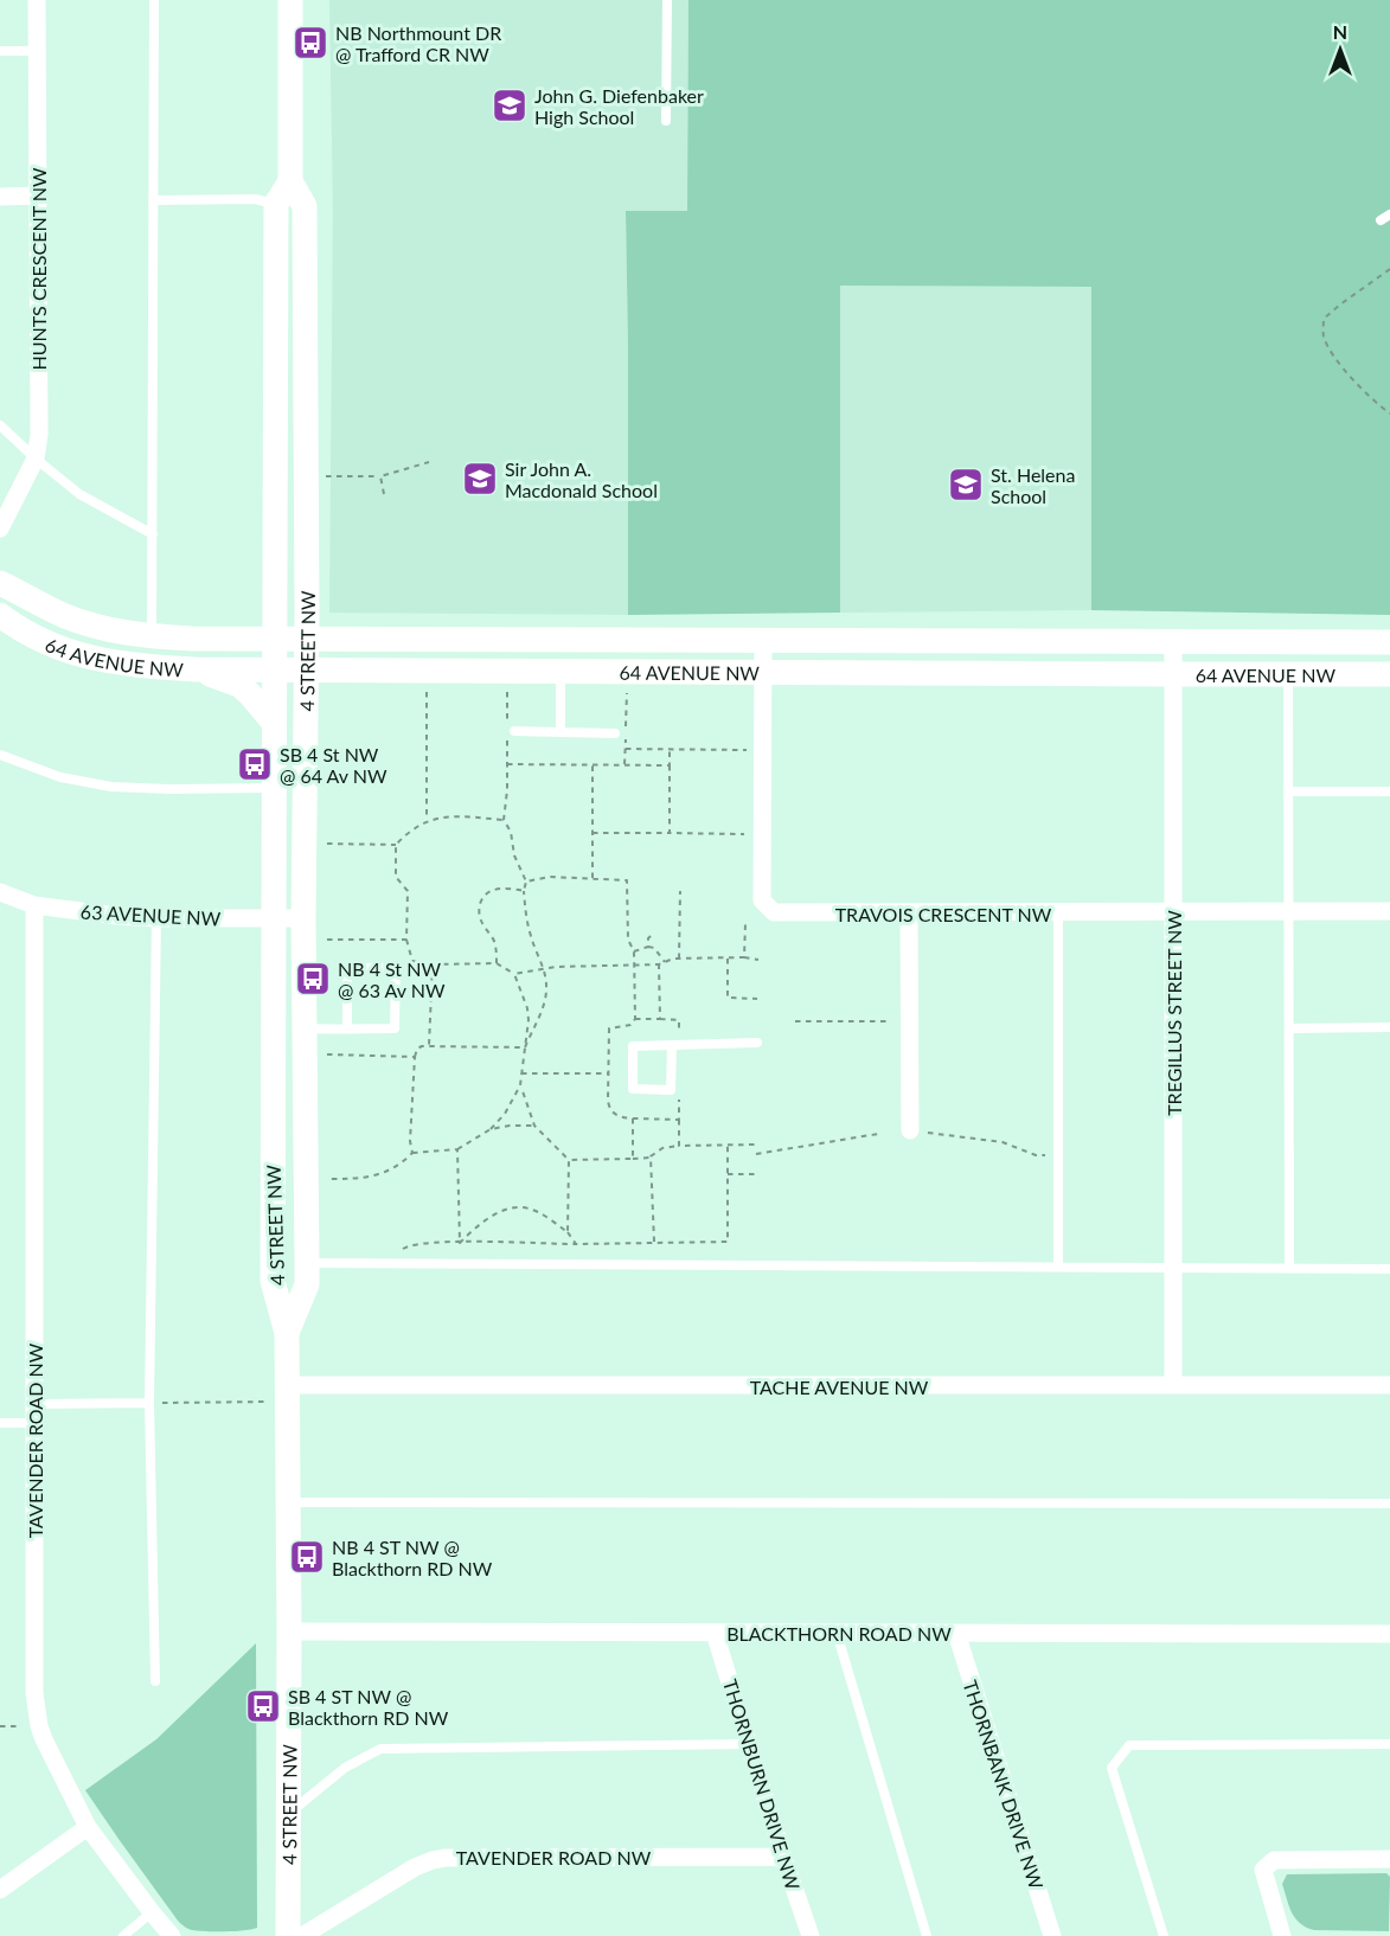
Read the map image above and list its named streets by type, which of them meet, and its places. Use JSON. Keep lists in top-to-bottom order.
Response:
{
  "streets": {
    "main road": ["4 STREET NW", "64 AVENUE NW"],
    "street": [
      "HUNTS CRESCENT NW",
      "TRAVOIS CRESCENT NW",
      "63 AVENUE NW",
      "TREGILLUS STREET NW",
      "TACHE AVENUE NW",
      "TAVENDER ROAD NW",
      "BLACKTHORN ROAD NW",
      "THORNBURN DRIVE NW",
      "THORNBANK DRIVE NW"
    ]
  },
  "crossings": [
    ["4 STREET NW", "64 AVENUE NW"],
    ["4 STREET NW", "63 AVENUE NW"],
    ["4 STREET NW", "TACHE AVENUE NW"],
    ["4 STREET NW", "BLACKTHORN ROAD NW"],
    ["64 AVENUE NW", "TRAVOIS CRESCENT NW"],
    ["64 AVENUE NW", "TREGILLUS STREET NW"],
    ["TRAVOIS CRESCENT NW", "TREGILLUS STREET NW"],
    ["63 AVENUE NW", "TAVENDER ROAD NW"],
    ["TREGILLUS STREET NW", "TACHE AVENUE NW"],
    ["TAVENDER ROAD NW", "THORNBURN DRIVE NW"],
    ["BLACKTHORN ROAD NW", "THORNBURN DRIVE NW"],
    ["BLACKTHORN ROAD NW", "THORNBANK DRIVE NW"]
  ],
  "places": {
    "bus stop": [
      "NB Northmount DR @ Trafford CR NW",
      "SB 4 St NW @ 64 Av NW",
      "NB 4 St NW @ 63 Av NW",
      "NB 4 ST NW @ Blackthorn RD NW",
      "SB 4 ST NW @ Blackthorn RD NW"
    ],
    "school or university": ["John G. Diefenbaker High School", "Sir John A. Macdonald School", "St. Helena School"]
  },
  "north": "top"
}
